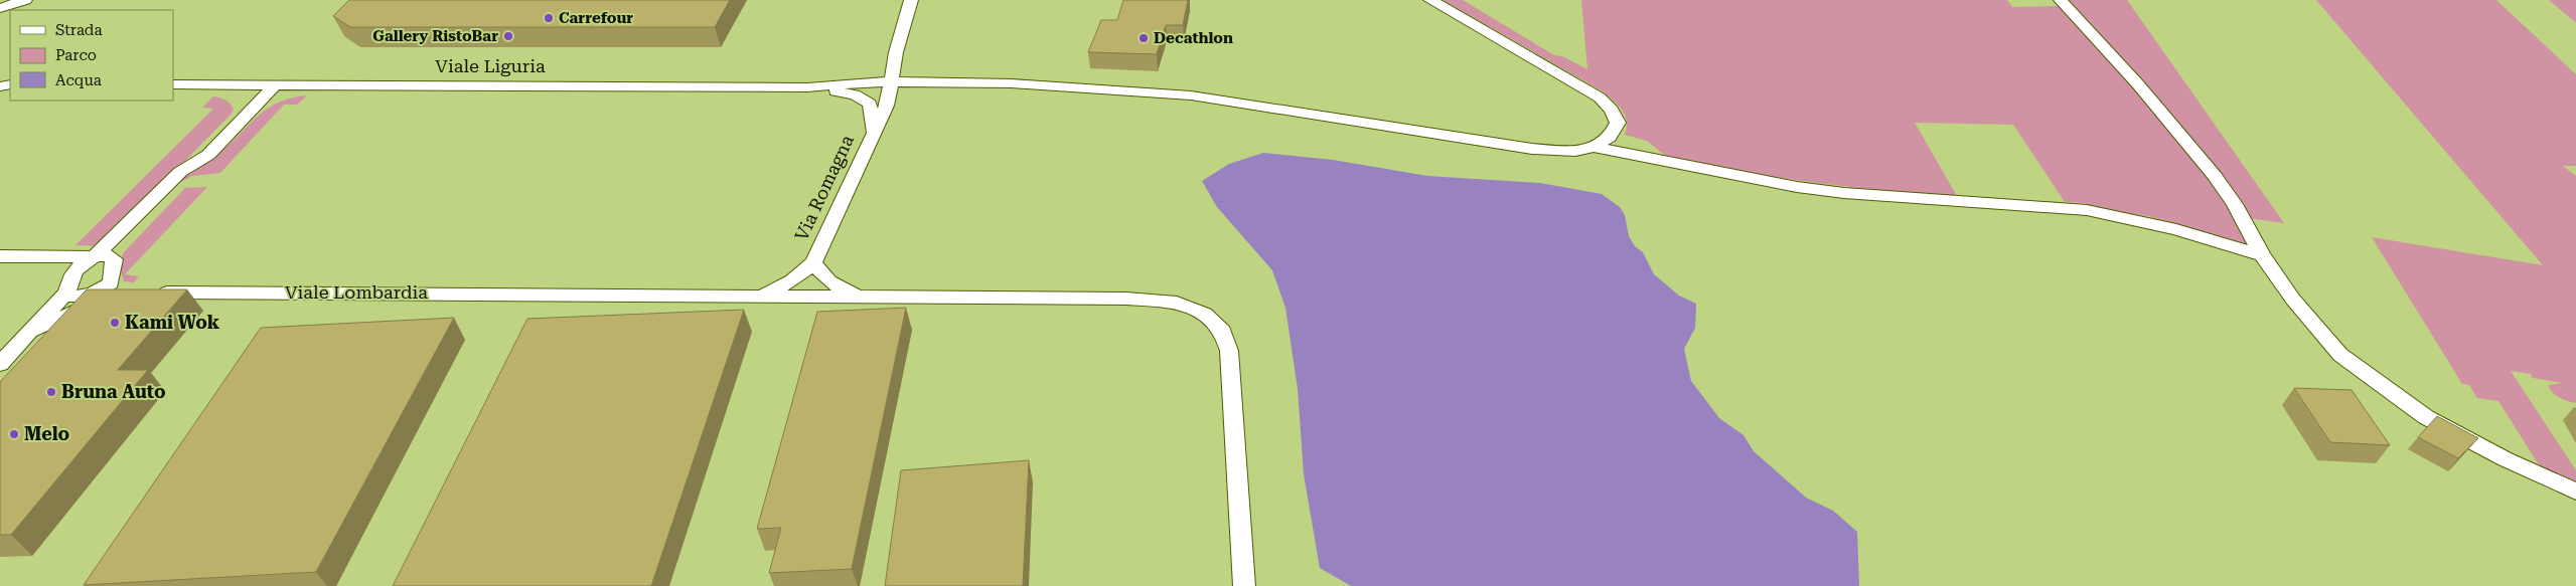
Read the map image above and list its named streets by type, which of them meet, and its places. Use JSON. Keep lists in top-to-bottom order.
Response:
{
  "streets": {
    "street": ["Viale Liguria", "Via Romagna", "Viale Lombardia"]
  },
  "places": [
    "Carrefour",
    "Gallery RistoBar",
    "Decathlon",
    "Kami Wok",
    "Bruna Auto",
    "Melo"
  ],
  "legend": ["Strada", "Parco", "Acqua"]
}
